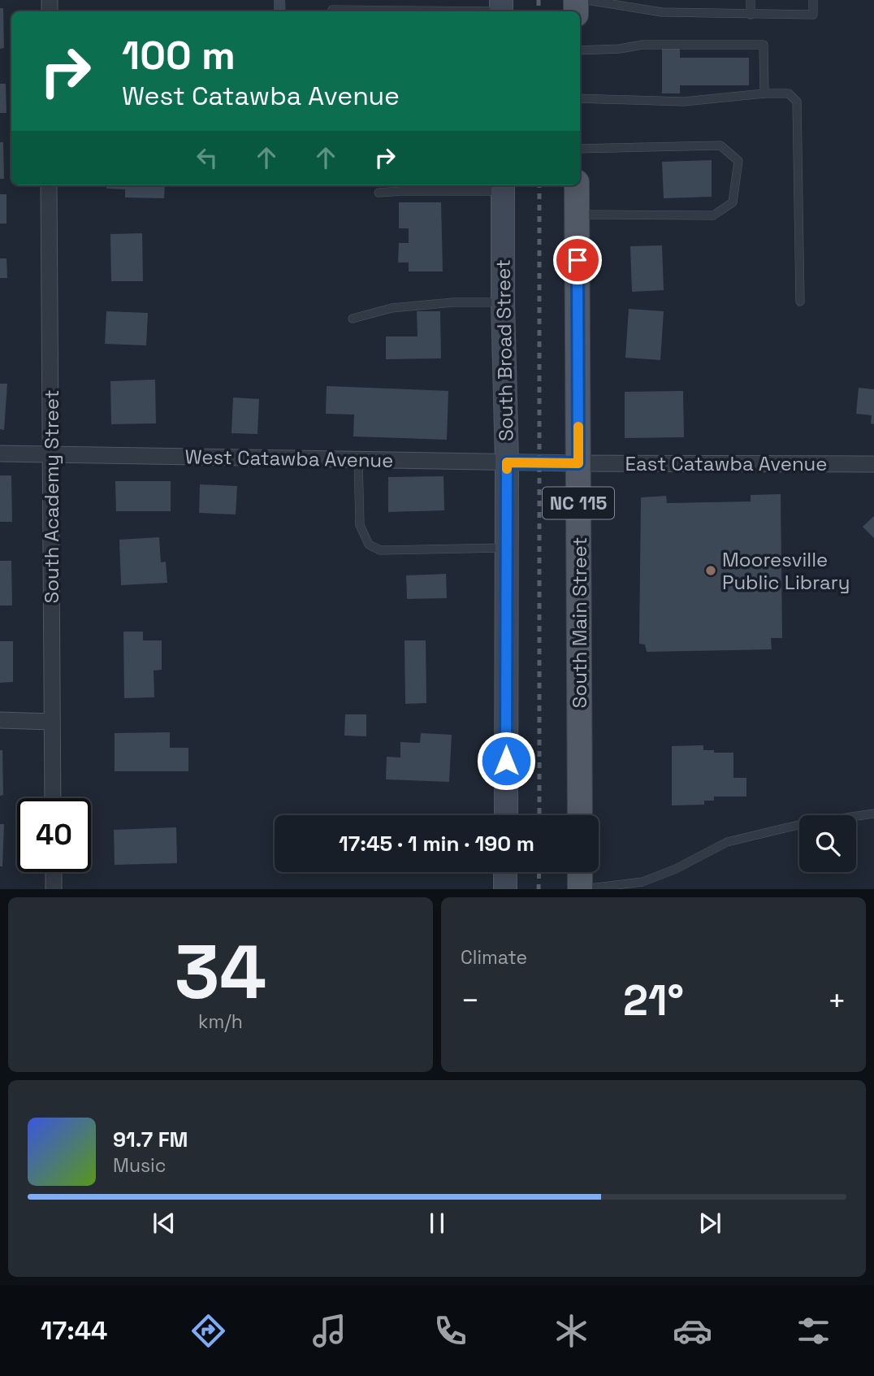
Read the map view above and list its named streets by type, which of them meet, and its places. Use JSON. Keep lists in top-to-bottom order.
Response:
{
  "streets": {
    "main road": ["NC 115", "South Main Street"],
    "street": [
      "South Broad Street",
      "West Catawba Avenue",
      "East Catawba Avenue",
      "South Academy Street"
    ]
  },
  "crossings": [
    ["South Broad Street", "West Catawba Avenue"],
    ["West Catawba Avenue", "East Catawba Avenue"],
    ["West Catawba Avenue", "South Academy Street"],
    ["West Catawba Avenue", "South Main Street"],
    ["East Catawba Avenue", "South Main Street"]
  ],
  "places": ["Mooresville Public Library"],
  "page": {
    "turn": ["100 m", "West Catawba Avenue"],
    "limit": "40",
    "trip": "17:45 · 1 min · 190 m",
    "tile": [
      ["34", "km/h"],
      "Climate"
    ],
    "heat": ["−", "21°", "+"],
    "song": ["91.7 FM", "Music"],
    "tabs": "17:44"
  }
}
